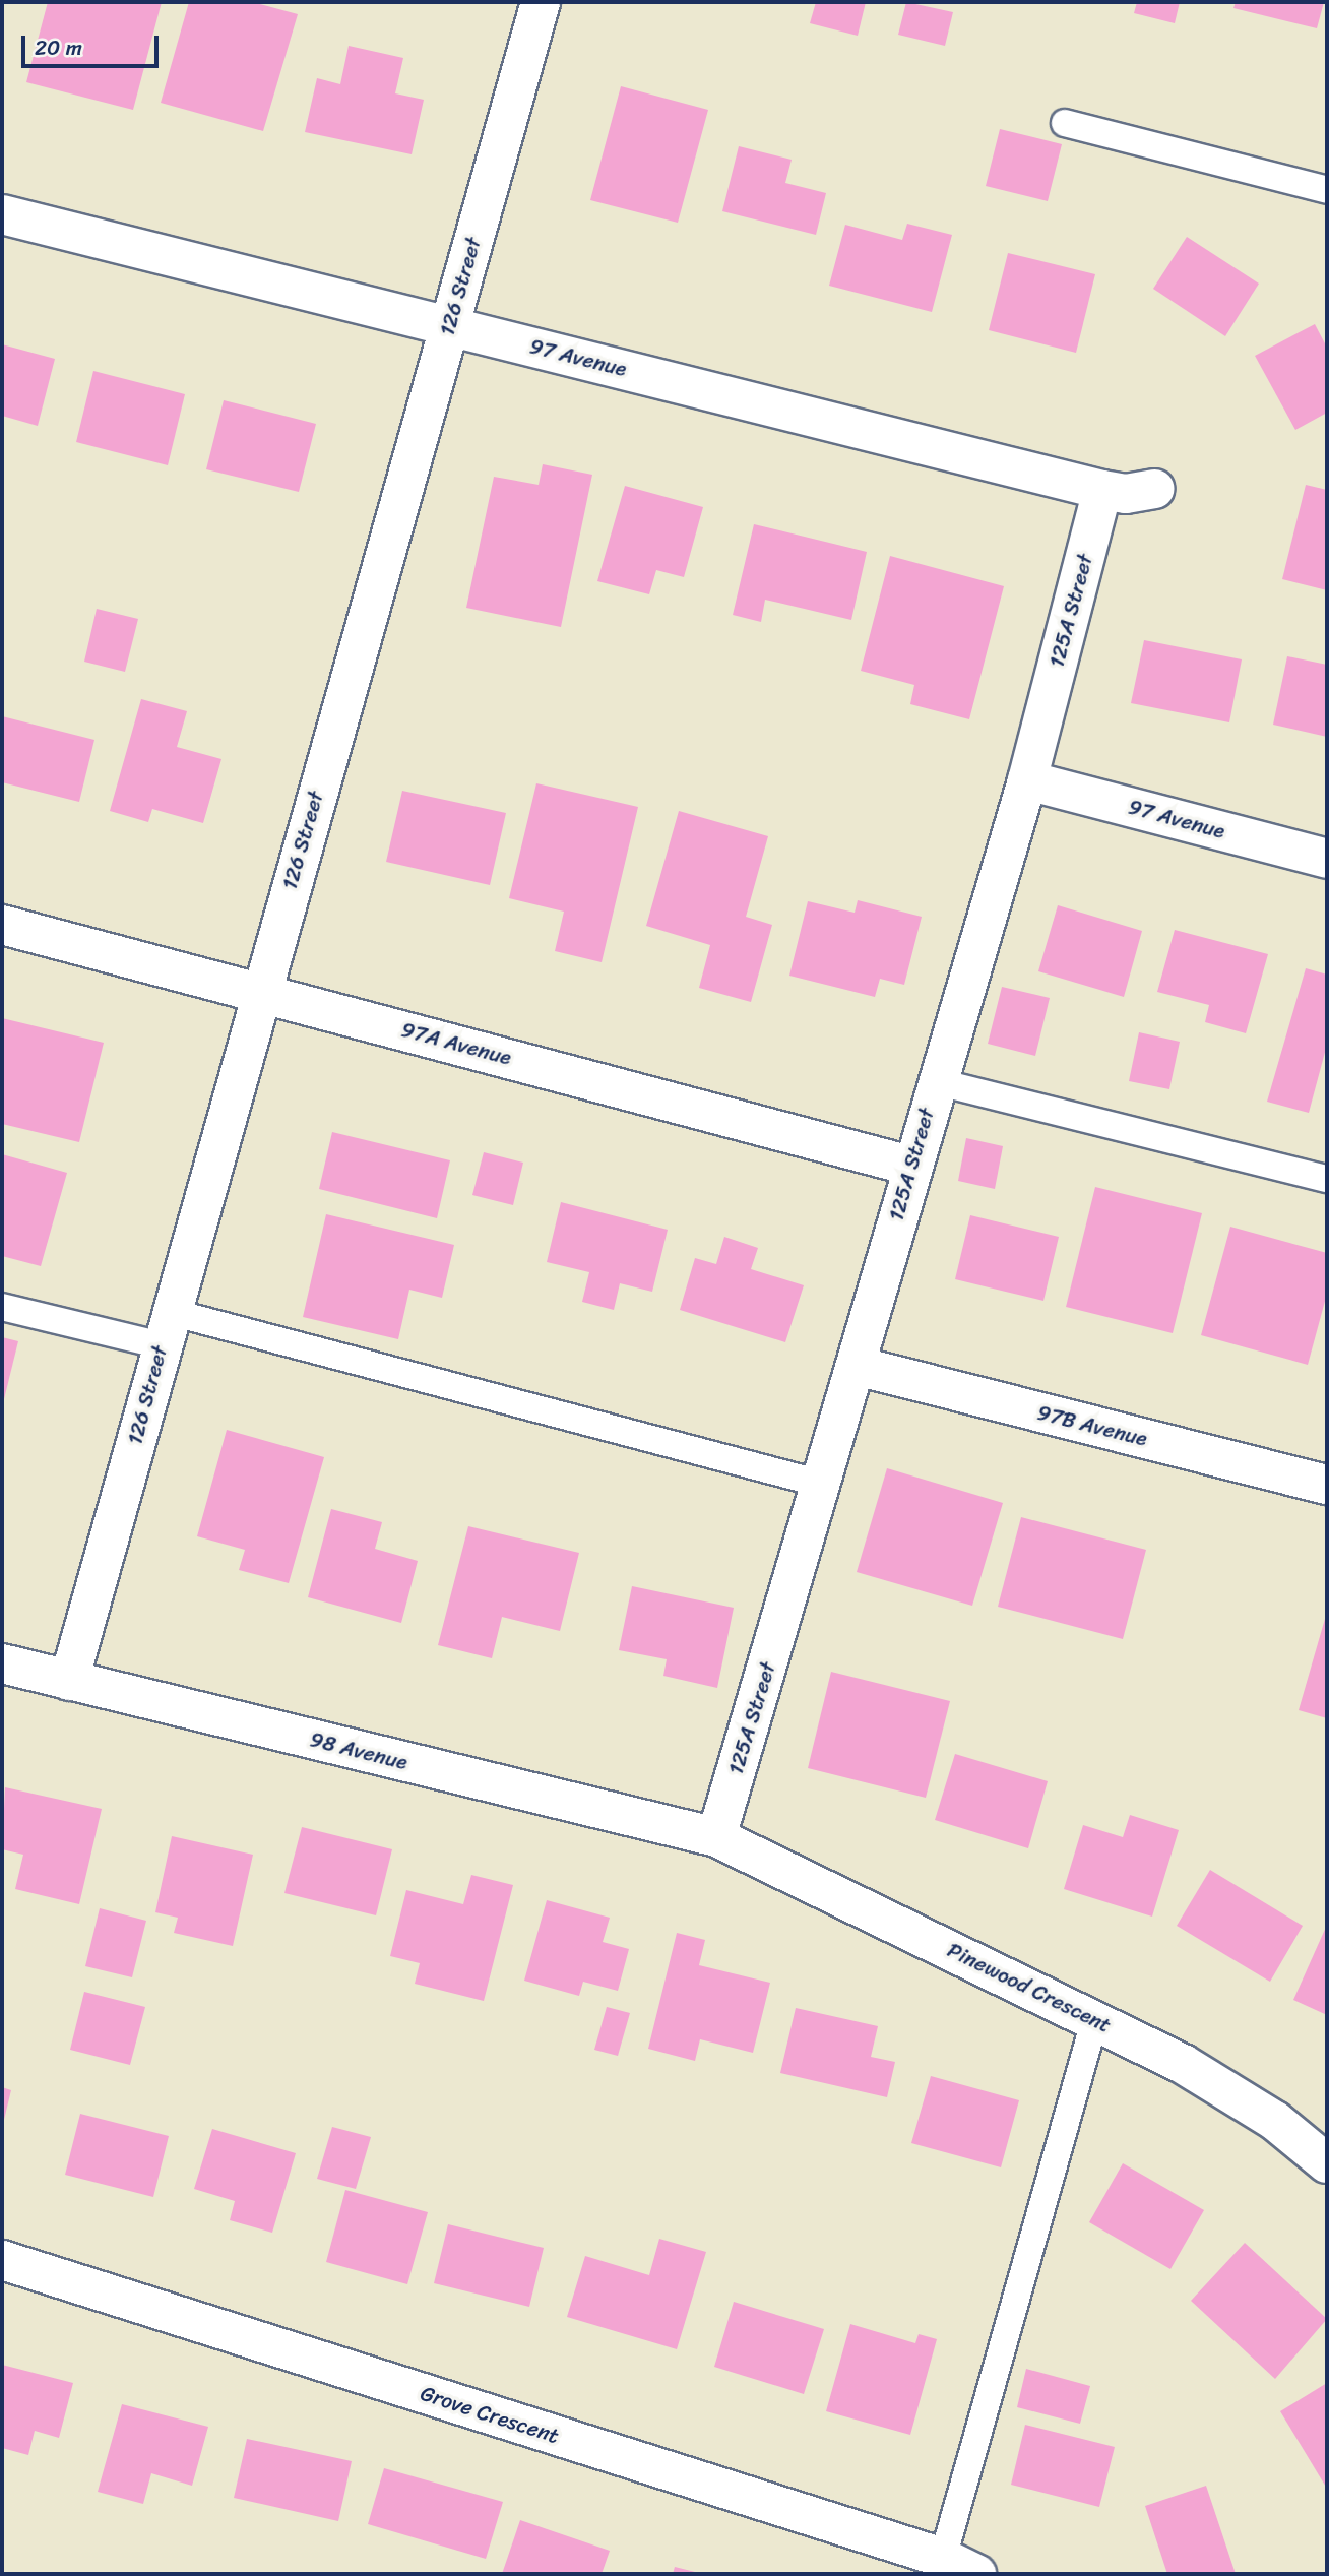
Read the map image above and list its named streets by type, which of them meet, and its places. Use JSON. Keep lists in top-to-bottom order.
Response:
{
  "streets": {
    "street": [
      "126 Street",
      "97 Avenue",
      "125A Street",
      "97A Avenue",
      "97B Avenue",
      "98 Avenue",
      "Pinewood Crescent",
      "Grove Crescent"
    ]
  },
  "crossings": [
    ["126 Street", "97 Avenue"],
    ["126 Street", "97A Avenue"],
    ["126 Street", "98 Avenue"],
    ["97 Avenue", "125A Street"],
    ["125A Street", "97A Avenue"],
    ["125A Street", "97B Avenue"],
    ["125A Street", "98 Avenue"],
    ["125A Street", "Pinewood Crescent"],
    ["98 Avenue", "Pinewood Crescent"]
  ],
  "scale_bar": "20 m"
}
